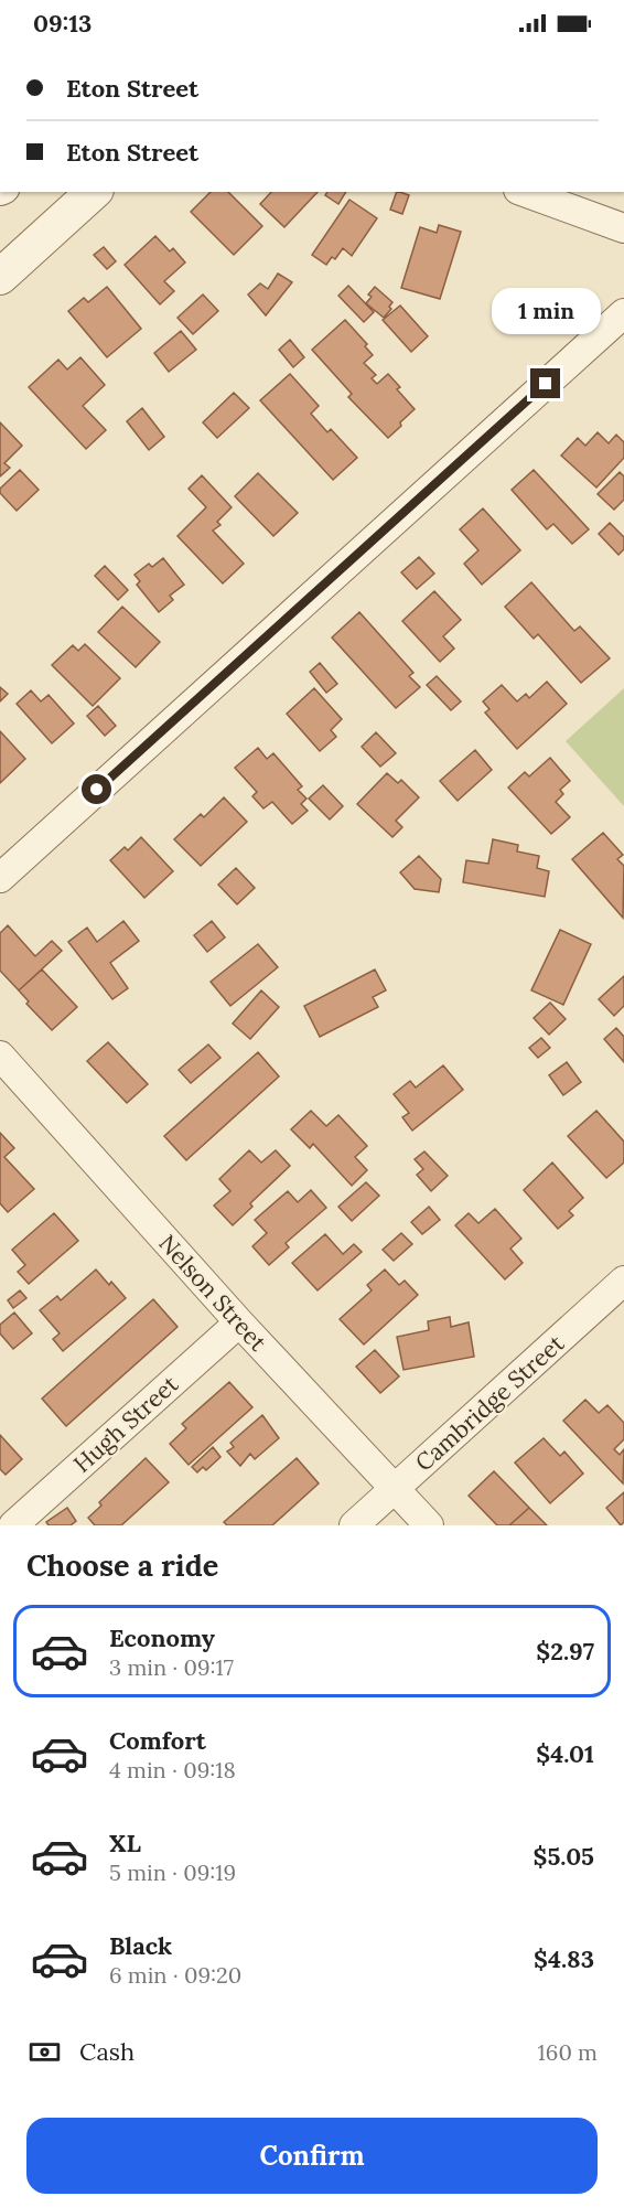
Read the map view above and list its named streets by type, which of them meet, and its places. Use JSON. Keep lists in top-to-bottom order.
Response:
{
  "streets": {
    "street": ["Nelson Street", "Cambridge Street", "Hugh Street"]
  },
  "crossings": [
    ["Nelson Street", "Cambridge Street"],
    ["Nelson Street", "Hugh Street"]
  ],
  "page": {
    "status": "09:13",
    "banner": ["Eton Street", "Eton Street"],
    "bubble": "1 min",
    "heading": "Choose a ride",
    "list": [
      {
        "name": "Economy",
        "note": "3 min · 09:17",
        "value": "$2.97"
      },
      {
        "name": "Comfort",
        "note": "4 min · 09:18",
        "value": "$4.01"
      },
      {
        "name": "XL",
        "note": "5 min · 09:19",
        "value": "$5.05"
      },
      {
        "name": "Black",
        "note": "6 min · 09:20",
        "value": "$4.83"
      }
    ],
    "pay": ["Cash", "160 m"],
    "buttons": "Confirm"
  }
}
